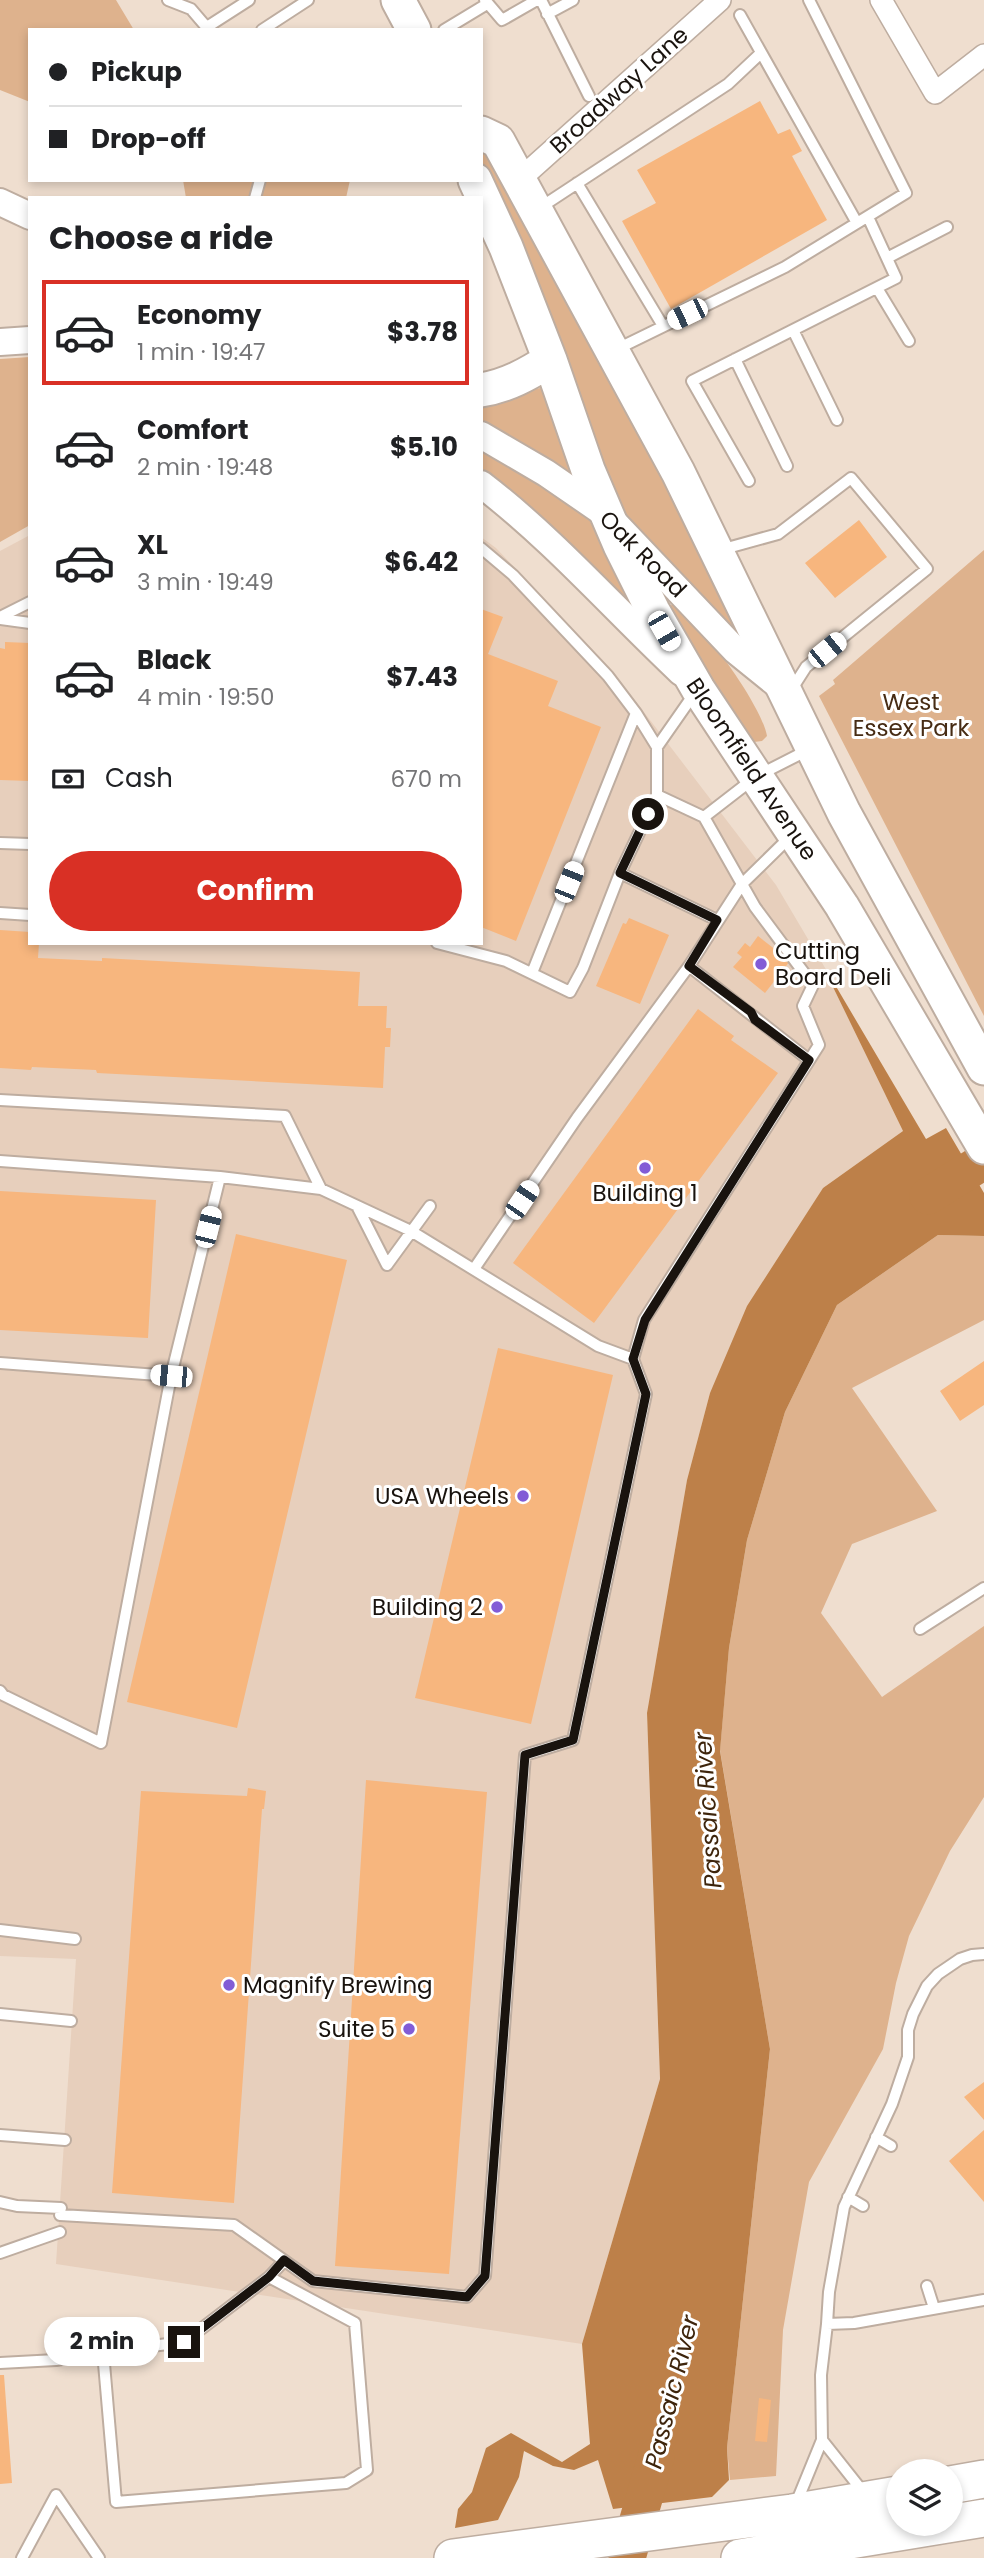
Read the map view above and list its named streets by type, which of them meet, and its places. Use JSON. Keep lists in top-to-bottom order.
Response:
{
  "streets": {
    "main road": ["Bloomfield Avenue"],
    "street": ["Broadway Lane", "Oak Road"]
  },
  "crossings": [
    ["Oak Road", "Bloomfield Avenue"]
  ],
  "water": ["Passaic River"],
  "parks": ["West Essex Park"],
  "places": [
    "Cutting Board Deli",
    "Building 1",
    "USA Wheels",
    "Building 2",
    "Magnify Brewing",
    "Suite 5"
  ],
  "page": {
    "banner": ["Pickup", "Drop-off"],
    "heading": "Choose a ride",
    "list": [
      {
        "name": "Economy",
        "note": "1 min · 19:47",
        "value": "$3.78"
      },
      {
        "name": "Comfort",
        "note": "2 min · 19:48",
        "value": "$5.10"
      },
      {
        "name": "XL",
        "note": "3 min · 19:49",
        "value": "$6.42"
      },
      {
        "name": "Black",
        "note": "4 min · 19:50",
        "value": "$7.43"
      }
    ],
    "pay": ["Cash", "670 m"],
    "buttons": "Confirm",
    "bubble": "2 min"
  }
}
